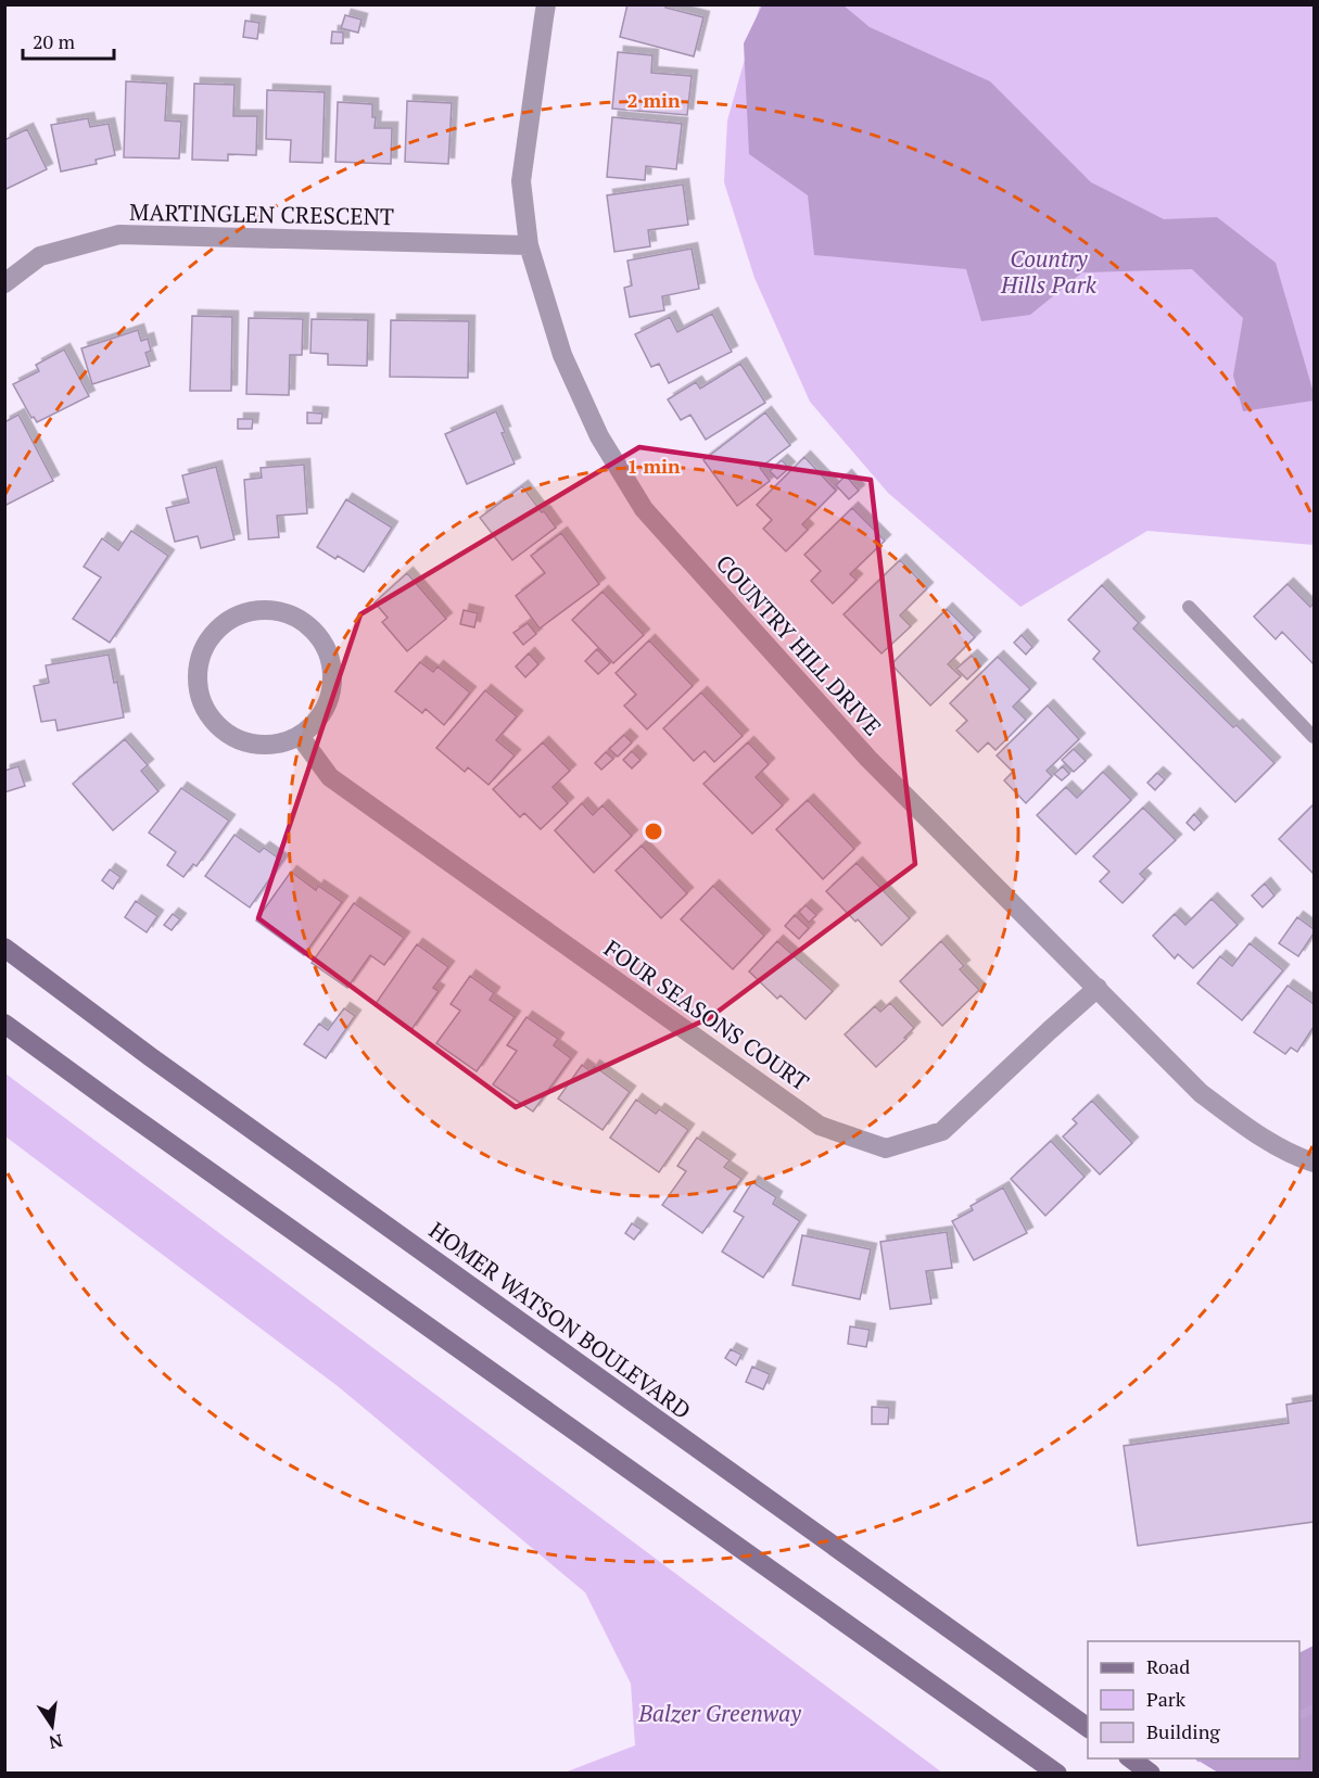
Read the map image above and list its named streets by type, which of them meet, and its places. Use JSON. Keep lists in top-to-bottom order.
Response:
{
  "streets": {
    "main road": ["HOMER WATSON BOULEVARD"],
    "street": ["MARTINGLEN CRESCENT", "COUNTRY HILL DRIVE", "FOUR SEASONS COURT"]
  },
  "crossings": [
    ["MARTINGLEN CRESCENT", "COUNTRY HILL DRIVE"],
    ["COUNTRY HILL DRIVE", "FOUR SEASONS COURT"]
  ],
  "parks": ["Country Hills Park", "Balzer Greenway"],
  "legend": ["Road", "Park", "Building"],
  "scale_bar": "20 m",
  "north": "bottom",
  "rings": ["2 min", "1 min"]
}
